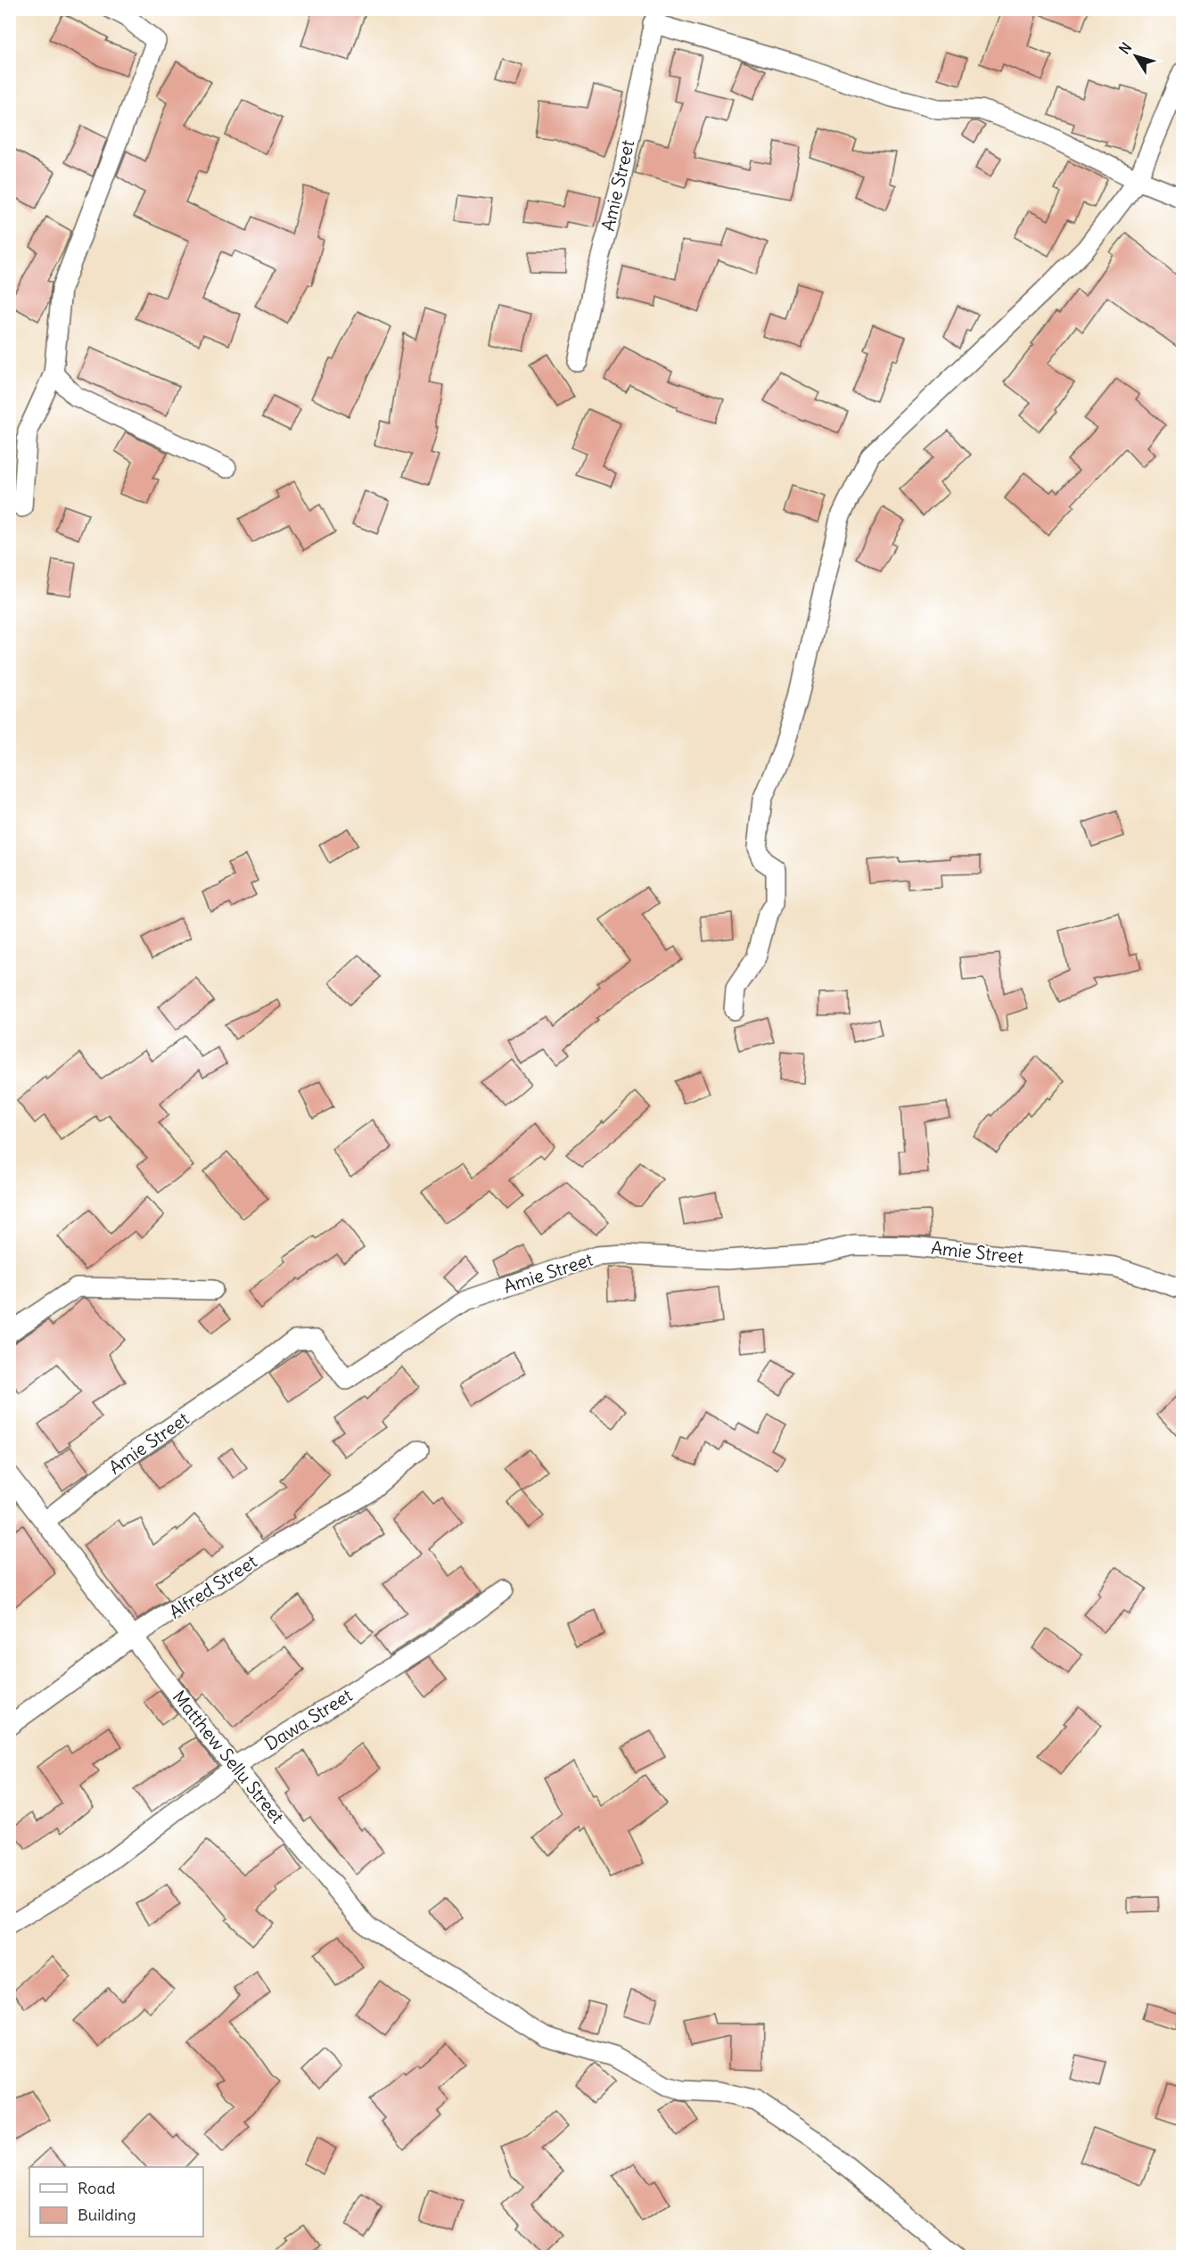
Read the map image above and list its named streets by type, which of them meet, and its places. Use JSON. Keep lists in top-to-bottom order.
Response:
{
  "streets": {
    "street": [
      "Amie Street",
      "Alfred Street",
      "Dawa Street",
      "Matthew Sellu Street"
    ]
  },
  "crossings": [
    ["Amie Street", "Matthew Sellu Street"],
    ["Alfred Street", "Matthew Sellu Street"],
    ["Dawa Street", "Matthew Sellu Street"]
  ],
  "legend": ["Road", "Building"],
  "north": "top left"
}
